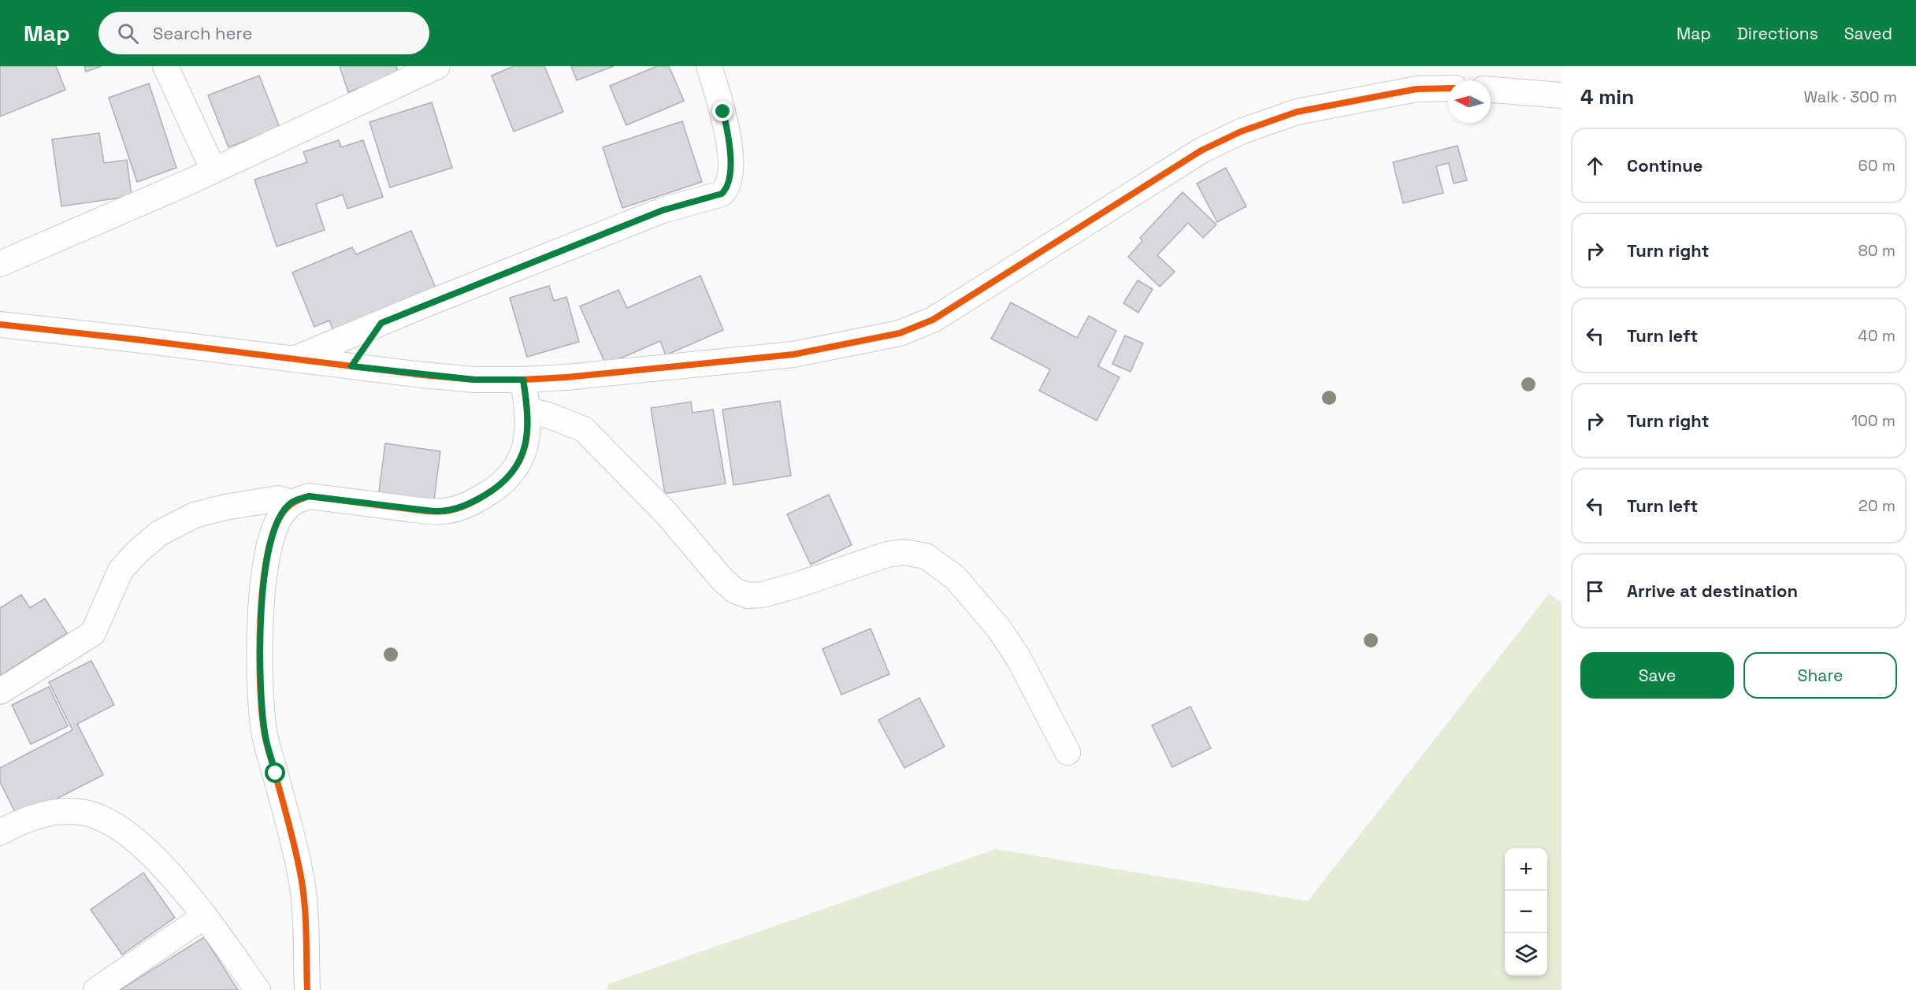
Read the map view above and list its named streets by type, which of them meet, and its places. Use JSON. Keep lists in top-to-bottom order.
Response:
{
  "north": "left",
  "page": {
    "header": "Map",
    "search": "Search here",
    "nav": ["Map", "Directions", "Saved"],
    "heading": ["4 min", "Walk · 300 m"],
    "list": [
      ["Continue", "60 m"],
      ["Turn right", "80 m"],
      ["Turn left", "40 m"],
      ["Turn right", "100 m"],
      ["Turn left", "20 m"],
      "Arrive at destination"
    ],
    "buttons": ["Save", "Share"],
    "map_buttons": ["+", "−"]
  }
}
